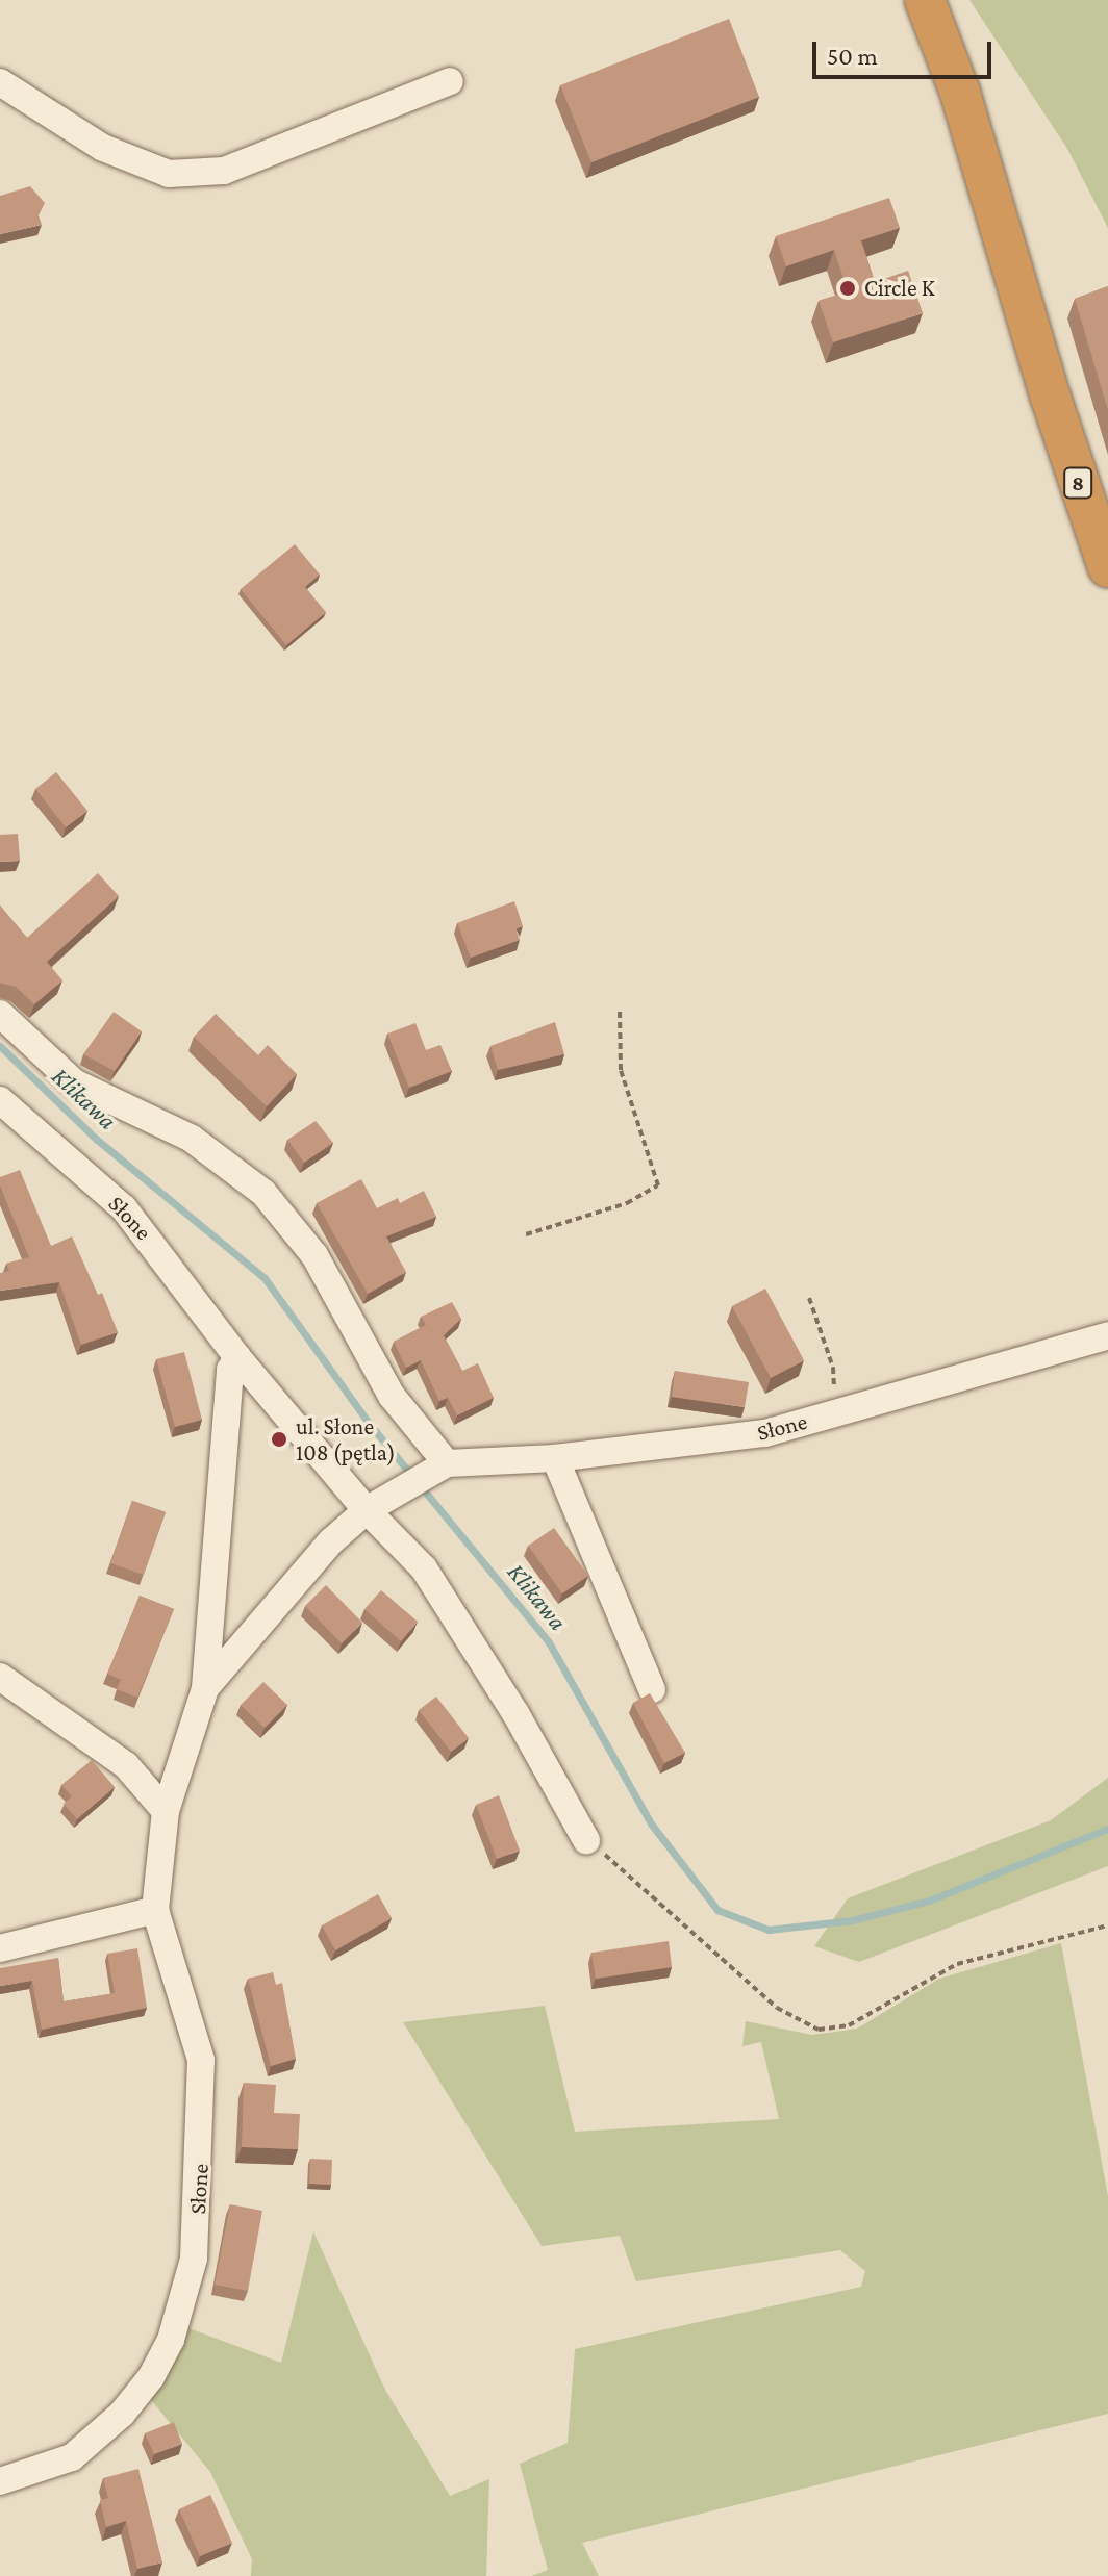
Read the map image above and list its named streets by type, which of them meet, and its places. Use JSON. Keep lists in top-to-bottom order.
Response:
{
  "streets": {
    "highway": ["8"],
    "street": ["Słone"]
  },
  "water": ["Klikawa"],
  "places": ["Circle K", "ul. Słone 108 (pętla)"],
  "scale_bar": "50 m"
}
